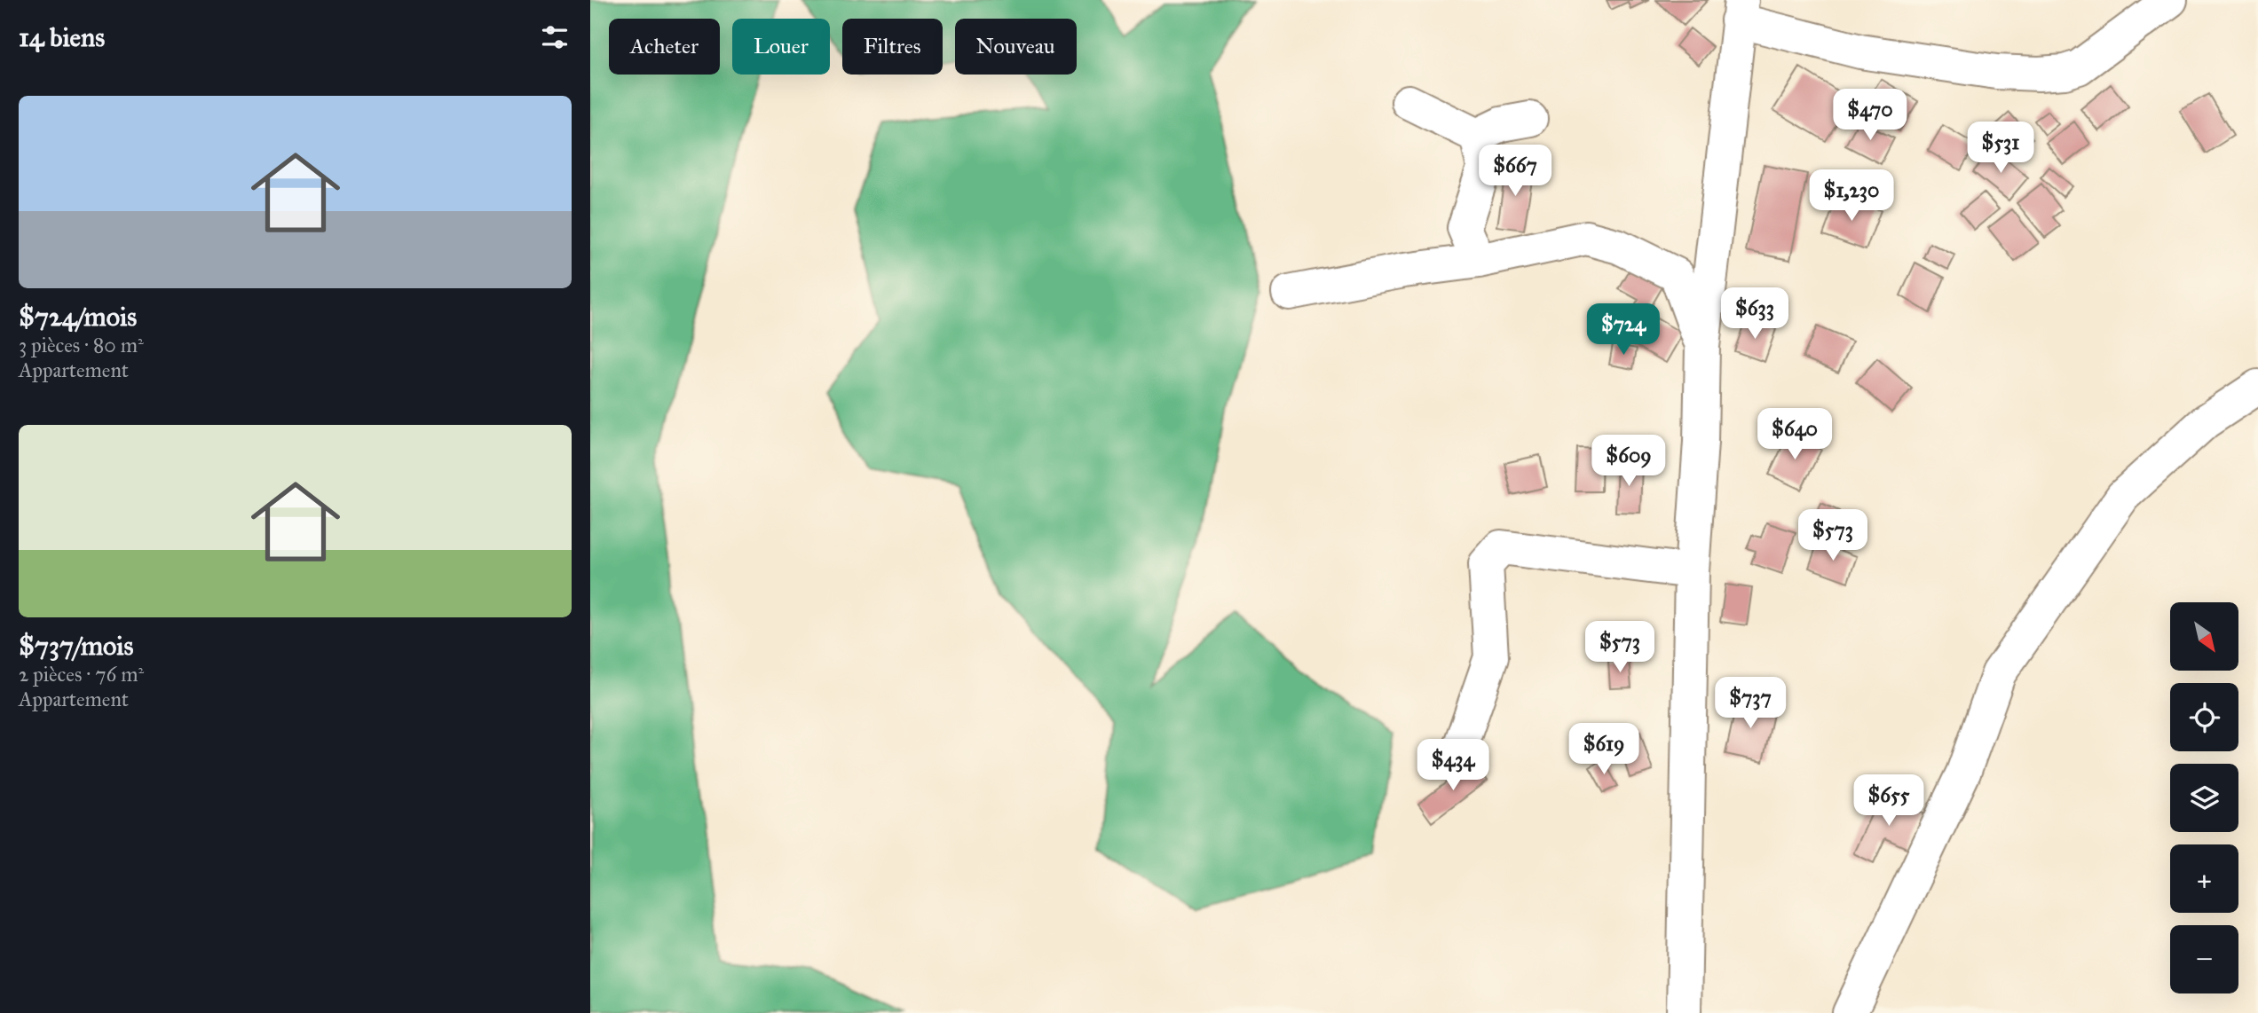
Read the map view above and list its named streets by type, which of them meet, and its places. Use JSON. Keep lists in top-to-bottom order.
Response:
{
  "north": "bottom right",
  "page": {
    "heading": "14 biens",
    "chip": [
      "Acheter",
      "Louer",
      "Filtres",
      "Nouveau"
    ],
    "list": [
      {
        "name": "$724/mois",
        "note": "3 pièces · 80 m² · Appartement"
      },
      {
        "name": "$737/mois",
        "note": "2 pièces · 76 m² · Appartement"
      }
    ],
    "price": [
      "$470",
      "$531",
      "$667",
      "$1,230",
      "$633",
      "$724",
      "$640",
      "$609",
      "$573",
      "$573",
      "$737",
      "$619",
      "$434",
      "$655"
    ],
    "map_buttons": ["+", "−"]
  }
}
